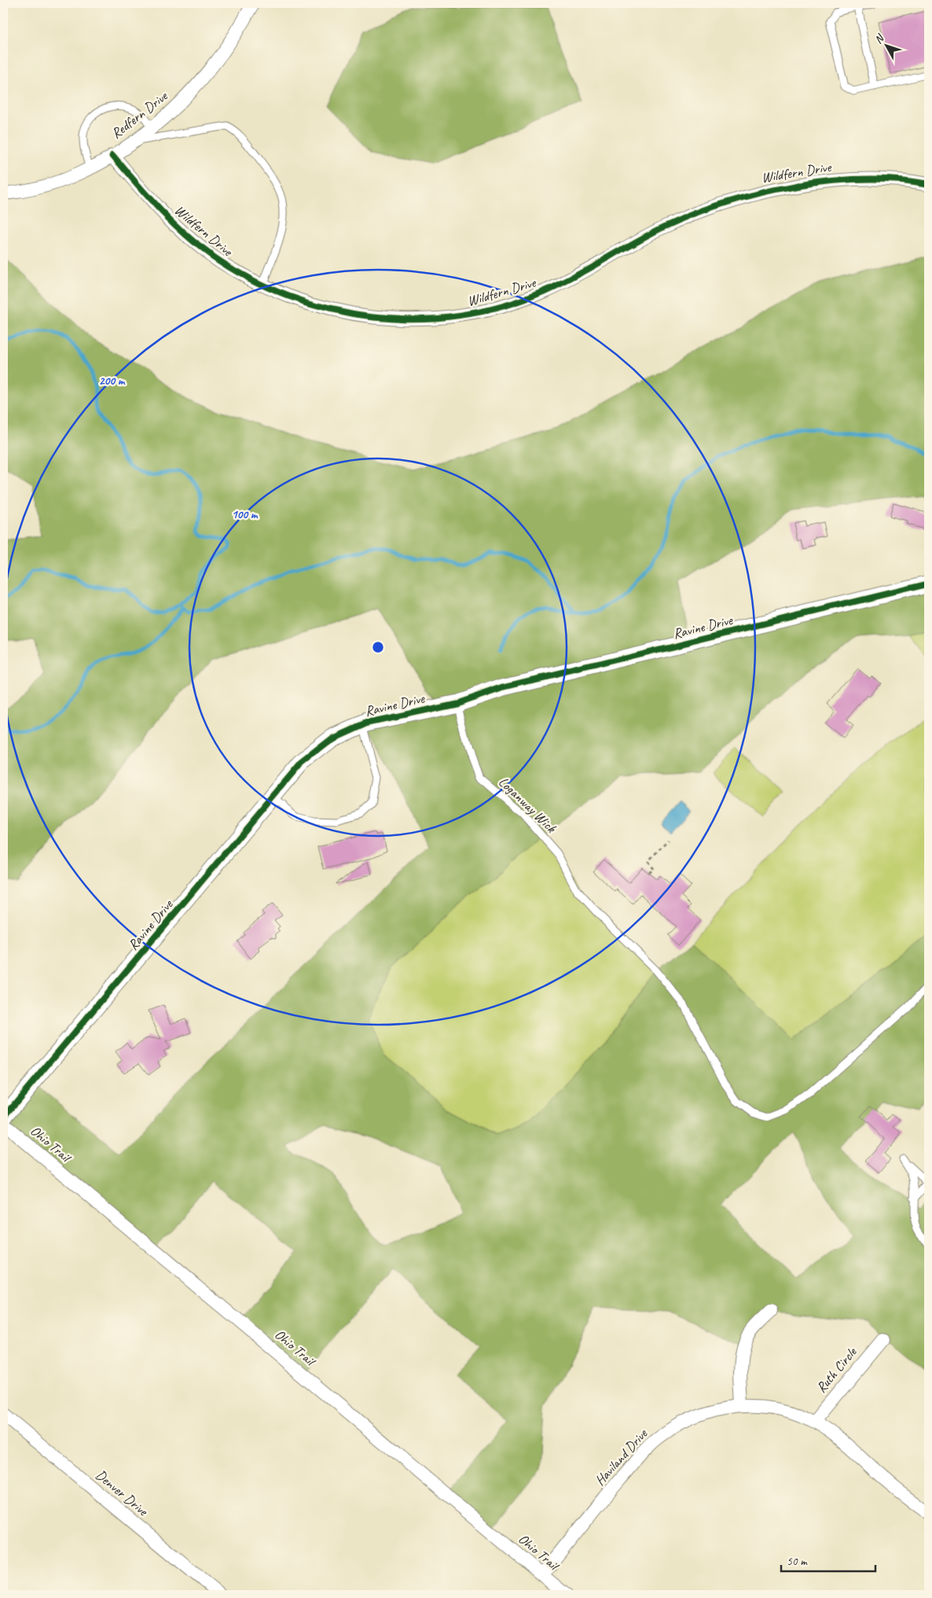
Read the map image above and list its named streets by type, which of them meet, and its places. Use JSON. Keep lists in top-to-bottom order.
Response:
{
  "streets": {
    "street": [
      "Redfern Drive",
      "Wildfern Drive",
      "Ravine Drive",
      "Ohio Trail",
      "Ruth Circle",
      "Haviland Drive",
      "Denver Drive"
    ],
    "lane": ["Loganway Wick"]
  },
  "crossings": [
    ["Redfern Drive", "Wildfern Drive"],
    ["Ravine Drive", "Loganway Wick"],
    ["Ohio Trail", "Haviland Drive"],
    ["Ruth Circle", "Haviland Drive"]
  ],
  "scale_bar": "50 m",
  "north": "top left",
  "rings": ["200 m", "100 m"]
}
